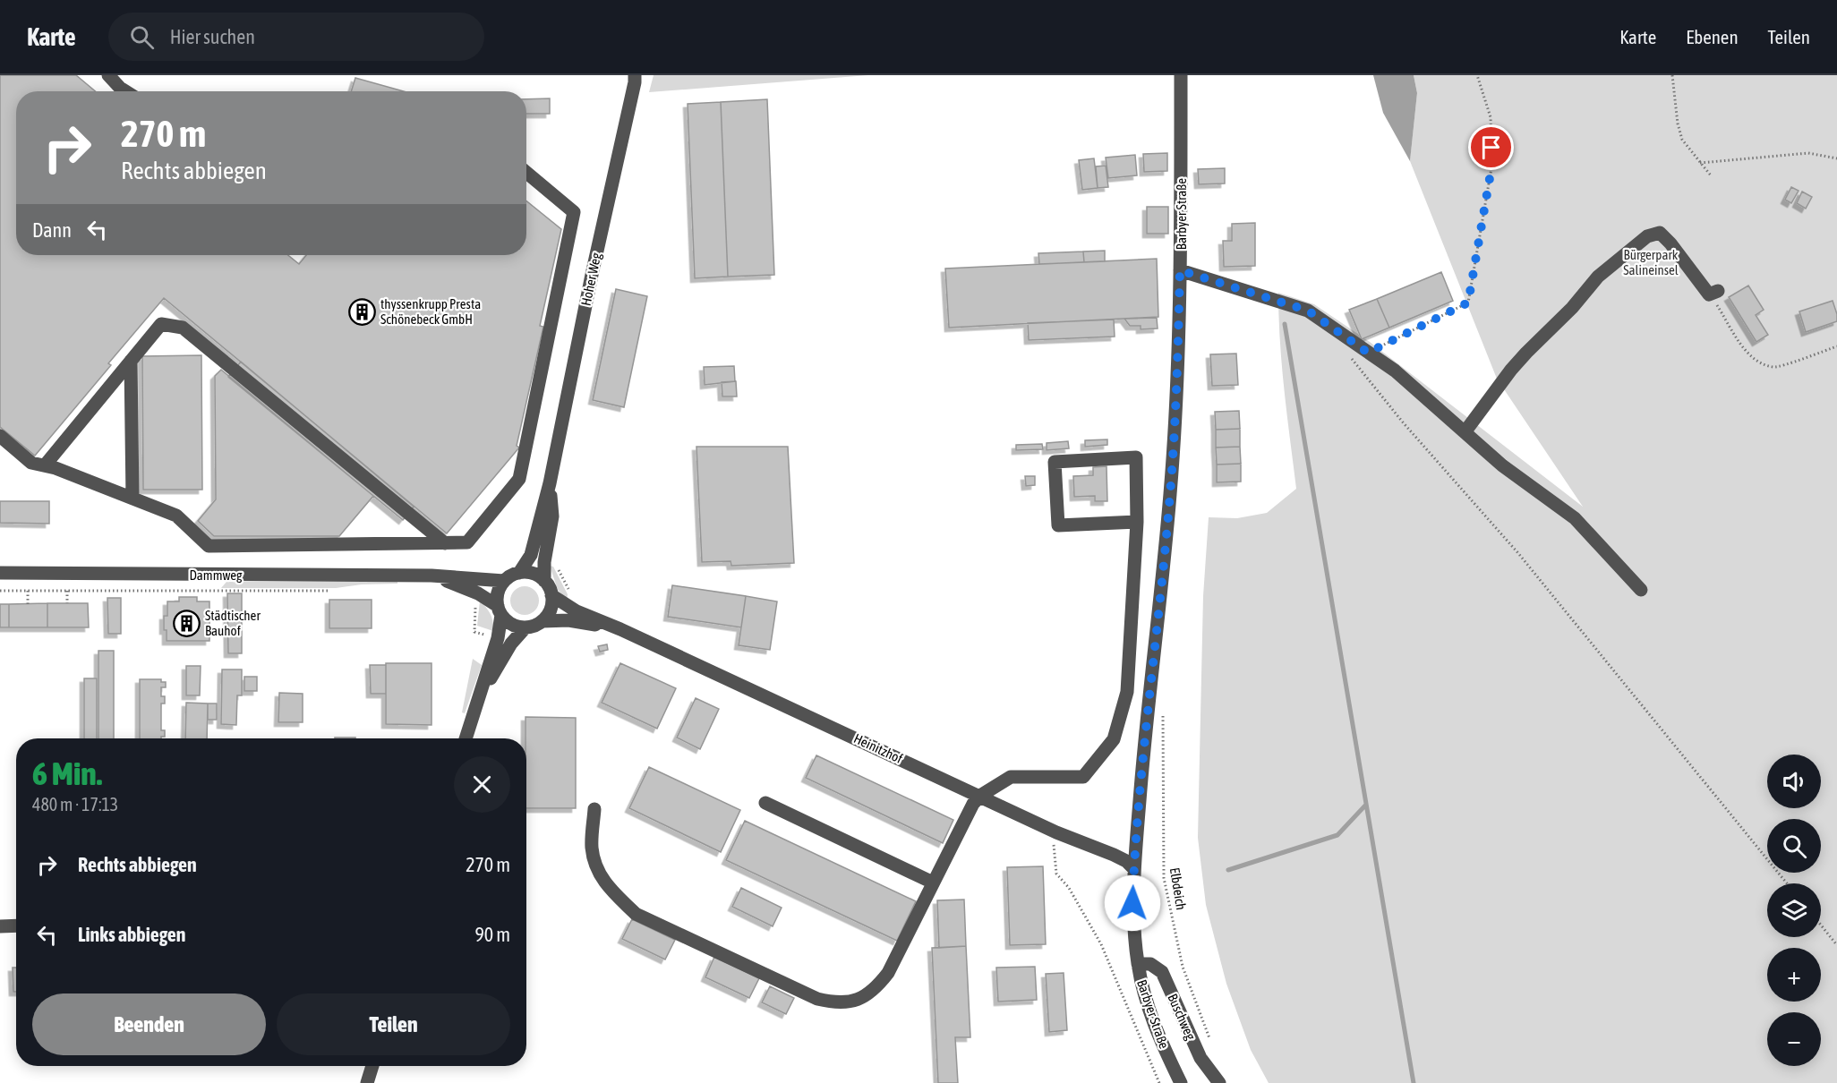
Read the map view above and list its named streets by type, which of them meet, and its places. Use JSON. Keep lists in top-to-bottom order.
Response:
{
  "streets": {
    "street": [
      "Barbyer Straße",
      "Hoher Weg",
      "Dammweg",
      "Heinitzhof",
      "Buschweg"
    ],
    "path": ["Elbdeich"]
  },
  "crossings": [
    ["Barbyer Straße", "Heinitzhof"],
    ["Barbyer Straße", "Buschweg"],
    ["Hoher Weg", "Dammweg"],
    ["Hoher Weg", "Heinitzhof"],
    ["Dammweg", "Heinitzhof"]
  ],
  "parks": ["Bürgerpark Salineinsel"],
  "places": {
    "building": ["thyssenkrupp Presta Schönebeck GmbH", "Städtischer Bauhof"]
  },
  "page": {
    "header": "Karte",
    "search": "Hier suchen",
    "nav": ["Karte", "Ebenen", "Teilen"],
    "turn": ["270 m", "Rechts abbiegen"],
    "then": "Dann",
    "heading": ["6 Min.", "480 m · 17:13"],
    "map_buttons": ["+", "−"],
    "list": [
      {
        "name": "Rechts abbiegen",
        "value": "270 m"
      },
      {
        "name": "Links abbiegen",
        "value": "90 m"
      }
    ],
    "buttons": ["Beenden", "Teilen"]
  }
}
